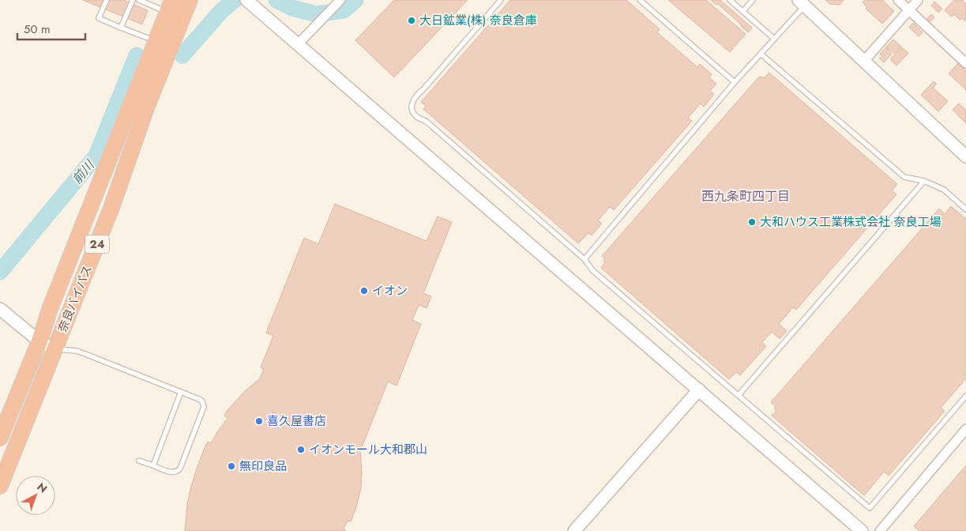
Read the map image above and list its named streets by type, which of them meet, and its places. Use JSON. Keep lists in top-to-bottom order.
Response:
{
  "streets": {
    "highway": ["24", "奈良バイパス"]
  },
  "districts": ["西九条町四丁目"],
  "water": ["前川"],
  "places": [
    "大日鉱業(株) 奈良倉庫",
    "大和ハウス工業株式会社 奈良工場",
    "イオン",
    "喜久屋書店",
    "イオンモール大和郡山",
    "無印良品"
  ],
  "scale_bar": "50 m",
  "north": "top right"
}
